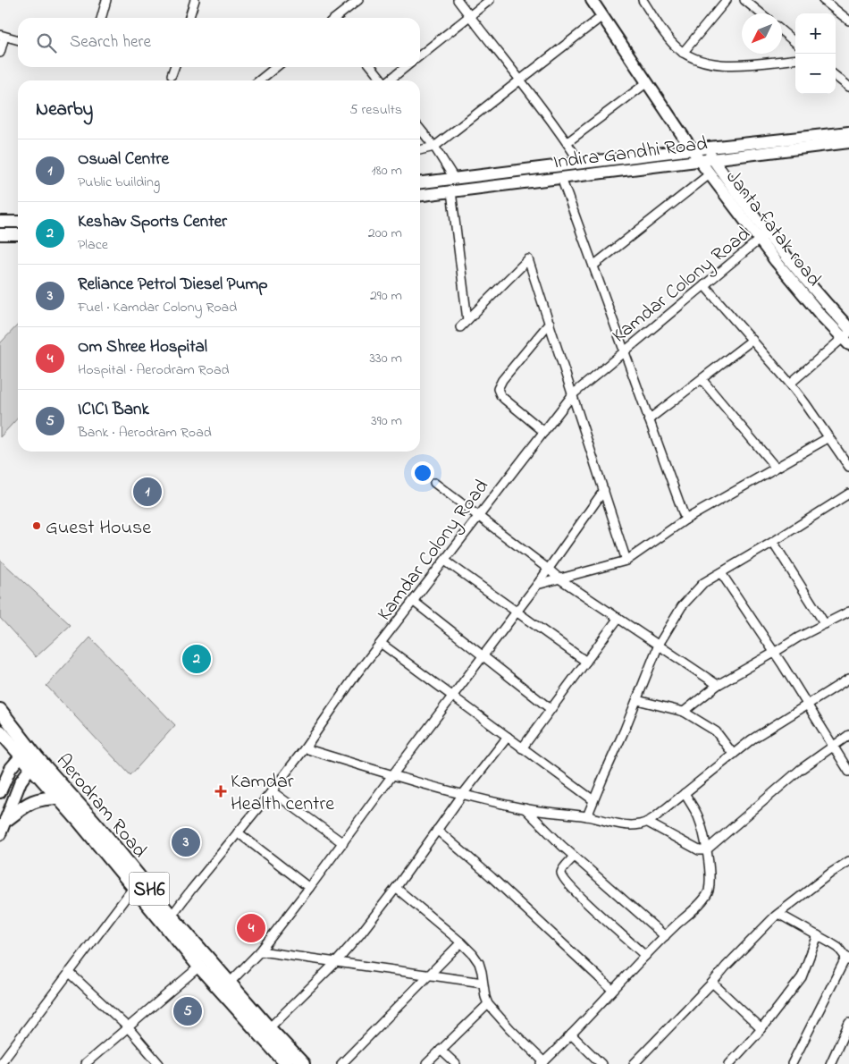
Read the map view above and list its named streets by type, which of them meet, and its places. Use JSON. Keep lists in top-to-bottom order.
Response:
{
  "streets": {
    "main road": [
      "Indira Gandhi Road",
      "Janta fatak road",
      "Aerodram Road",
      "SH6"
    ],
    "street": ["Kamdar Colony Road"]
  },
  "crossings": [
    ["Indira Gandhi Road", "Janta fatak road"],
    ["Janta fatak road", "Kamdar Colony Road"],
    ["Kamdar Colony Road", "Aerodram Road"]
  ],
  "places": {
    "other": ["Guest House"],
    "health": ["Kamdar Health centre"]
  },
  "north": "bottom left",
  "page": {
    "map_buttons": ["+", "−"],
    "search": "Search here",
    "heading": ["Nearby", "5 results"],
    "list": [
      {
        "mark": "1",
        "name": "Oswal Centre",
        "note": "Public building",
        "value": "180 m"
      },
      {
        "mark": "2",
        "name": "Keshav Sports Center",
        "note": "Place",
        "value": "200 m"
      },
      {
        "mark": "3",
        "name": "Reliance Petrol Diesel Pump",
        "note": "Fuel · Kamdar Colony Road",
        "value": "290 m"
      },
      {
        "mark": "4",
        "name": "Om Shree Hospital",
        "note": "Hospital · Aerodram Road",
        "value": "330 m"
      },
      {
        "mark": "5",
        "name": "ICICI Bank",
        "note": "Bank · Aerodram Road",
        "value": "390 m"
      }
    ],
    "pins": [
      "1",
      "2",
      "3",
      "4",
      "5"
    ]
  }
}
